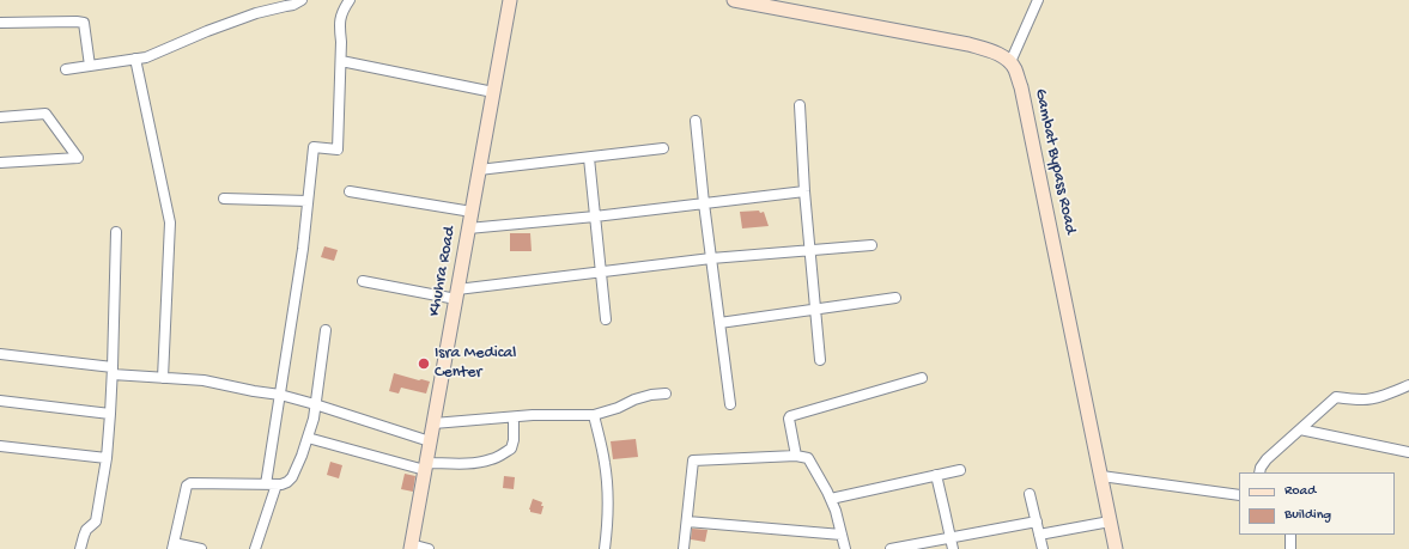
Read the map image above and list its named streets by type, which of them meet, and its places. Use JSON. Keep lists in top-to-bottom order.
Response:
{
  "streets": {
    "street": ["Gambat Bypass Road", "Khuhra Road"]
  },
  "places": ["Isra Medical Center"],
  "legend": ["Road", "Building"]
}
